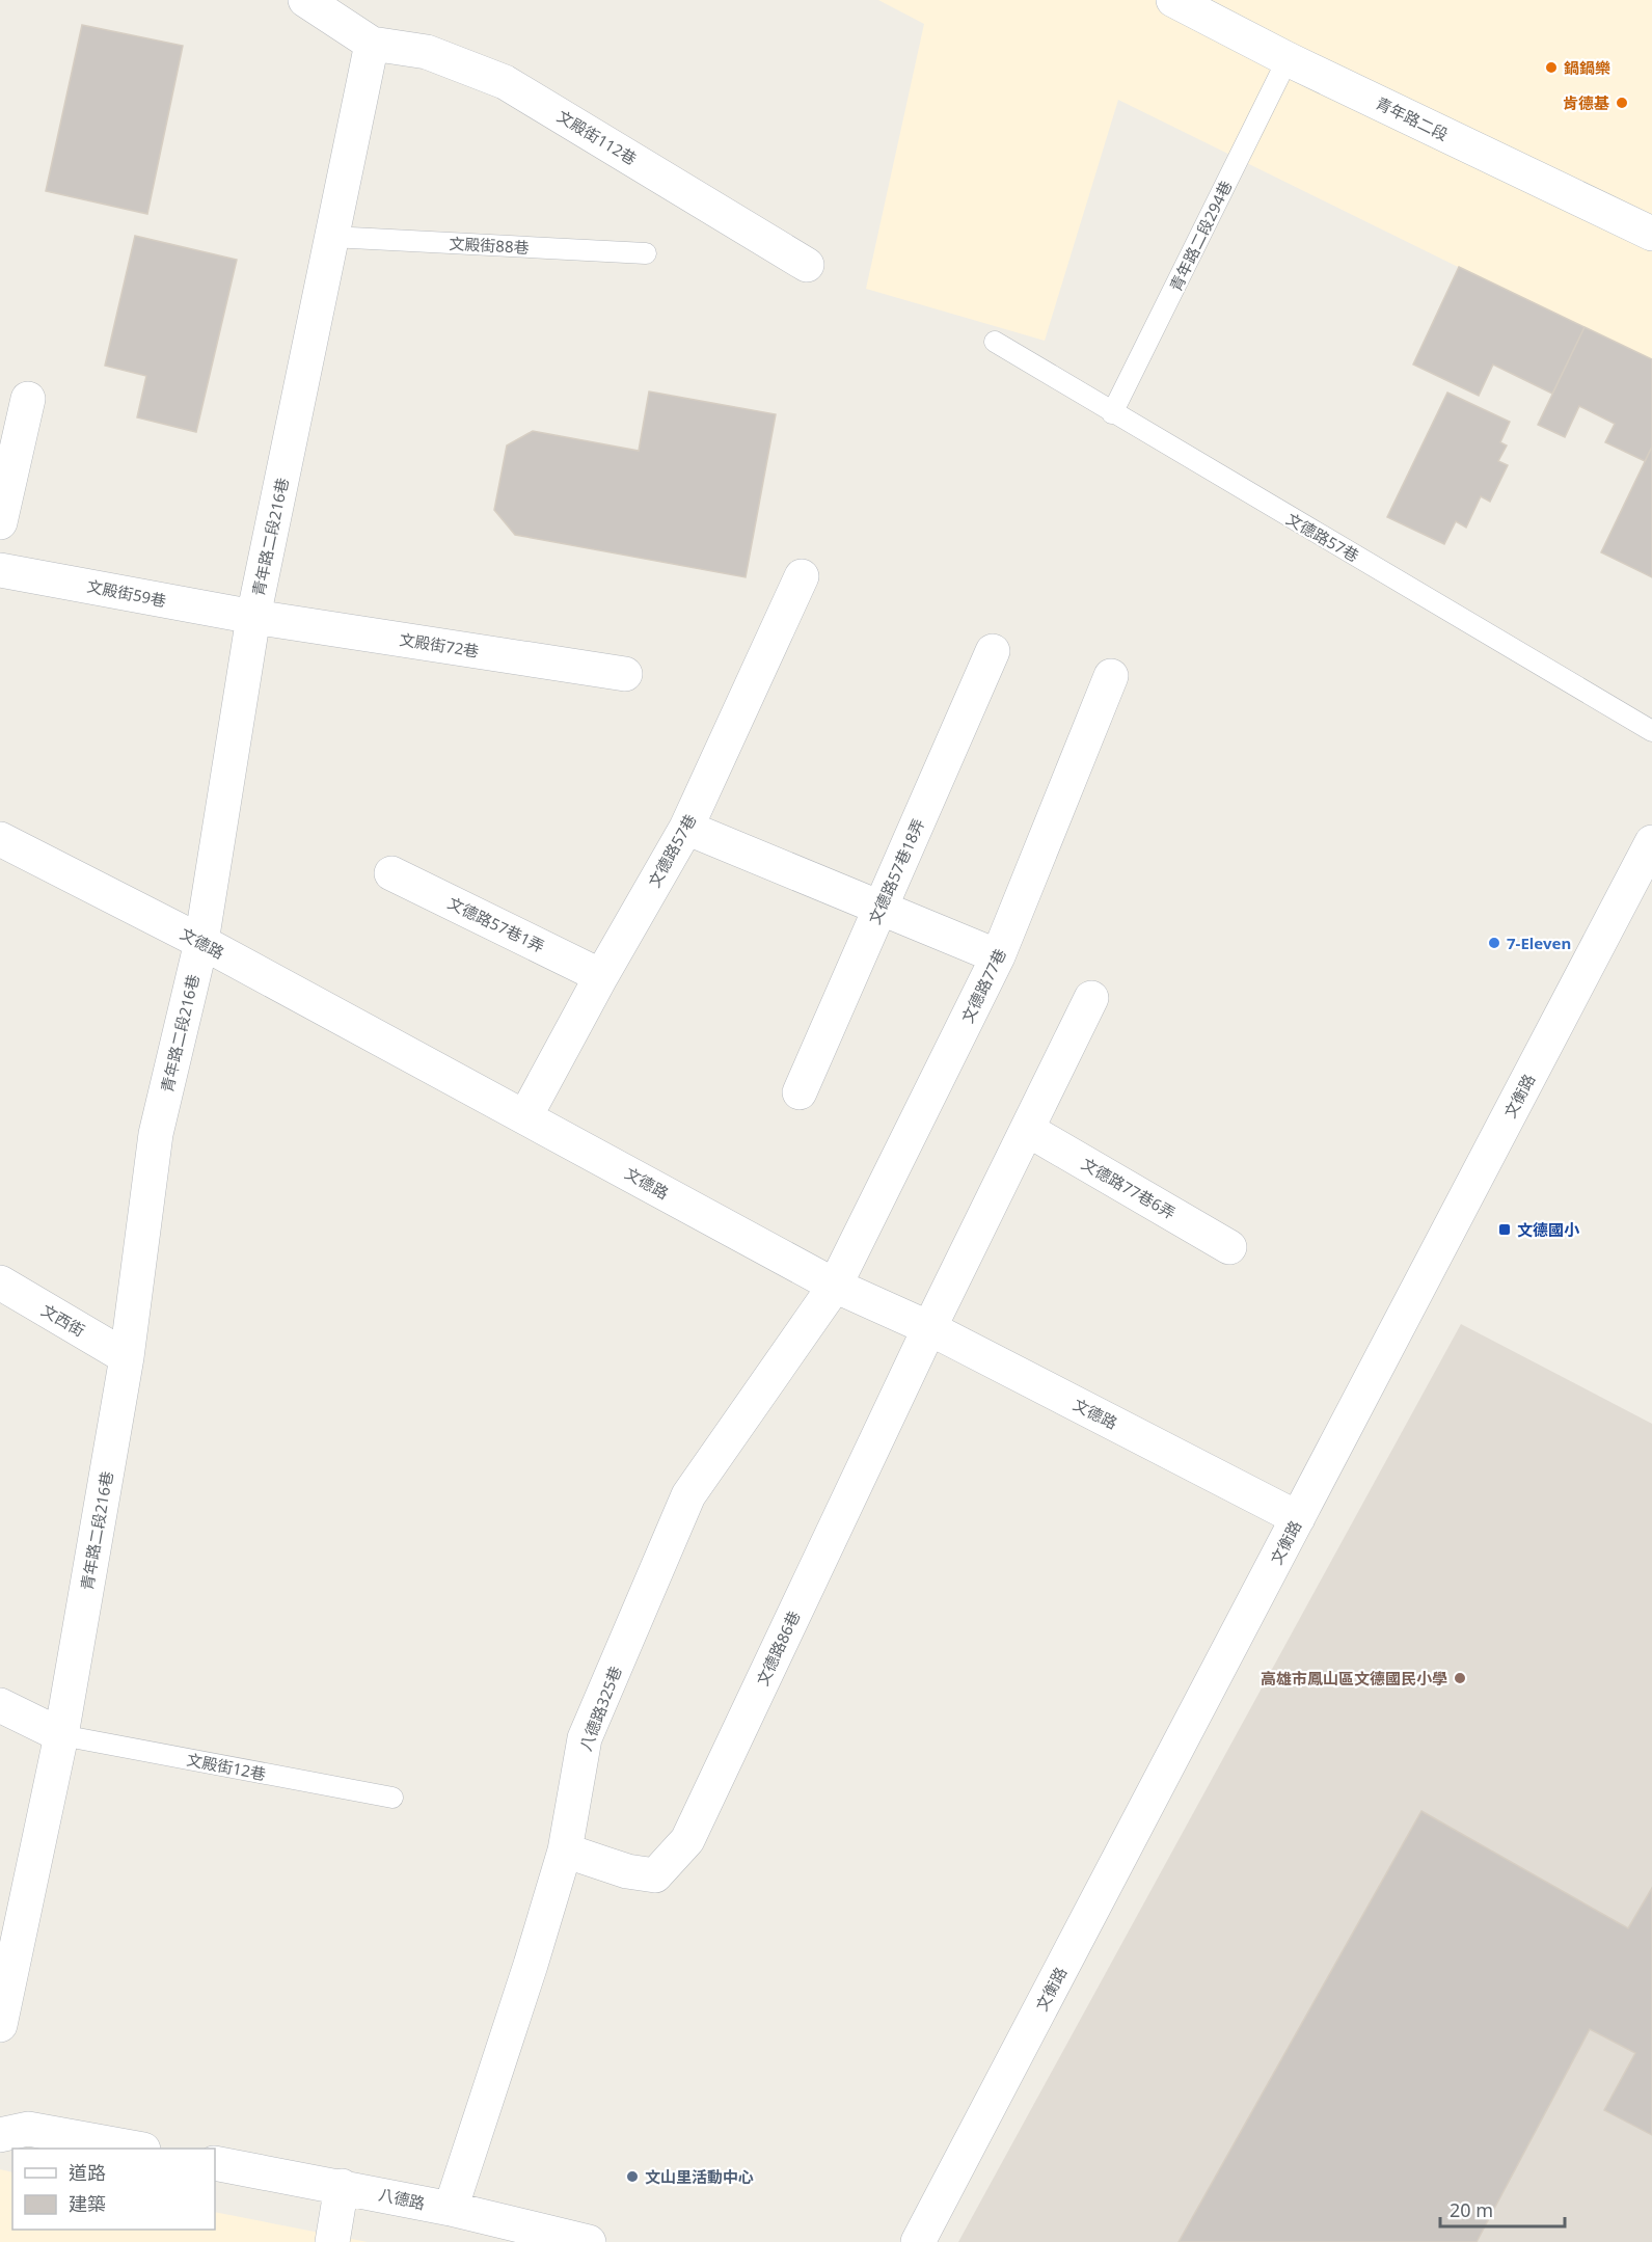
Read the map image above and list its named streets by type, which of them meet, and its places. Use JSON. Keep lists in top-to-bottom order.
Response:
{
  "streets": {
    "street": [
      "青年路二段",
      "文殿街112巷",
      "青年路二段216巷",
      "文德路57巷",
      "文殿街59巷",
      "文殿街72巷",
      "文德路57巷18弄",
      "文德路57巷1弄",
      "文德路",
      "文德路77巷",
      "文衡路",
      "文德路77巷6弄",
      "文西街",
      "文德路86巷",
      "八德路325巷",
      "八德路"
    ],
    "lane": ["青年路二段294巷", "文殿街88巷", "文殿街12巷"]
  },
  "crossings": [
    ["青年路二段", "青年路二段294巷"],
    ["文殿街112巷", "青年路二段216巷"],
    ["青年路二段294巷", "文德路57巷"],
    ["文殿街88巷", "青年路二段216巷"],
    ["青年路二段216巷", "文殿街59巷"],
    ["青年路二段216巷", "文殿街72巷"],
    ["青年路二段216巷", "文德路"],
    ["青年路二段216巷", "文西街"],
    ["青年路二段216巷", "文殿街12巷"],
    ["文德路57巷", "文德路57巷1弄"],
    ["文德路57巷", "文德路"],
    ["文殿街59巷", "文殿街72巷"],
    ["文德路", "文德路77巷"],
    ["文德路", "文衡路"],
    ["文德路", "文德路86巷"],
    ["文德路", "八德路325巷"],
    ["文德路77巷", "八德路325巷"],
    ["文德路86巷", "八德路325巷"],
    ["八德路325巷", "八德路"]
  ],
  "places": {
    "other": [
      "鍋鍋樂",
      "肯德基",
      "7-Eleven",
      "高雄市鳳山區文德國民小學",
      "文山里活動中心"
    ],
    "transit": ["文德國小"]
  },
  "legend": ["道路", "建築"],
  "scale_bar": "20 m"
}
